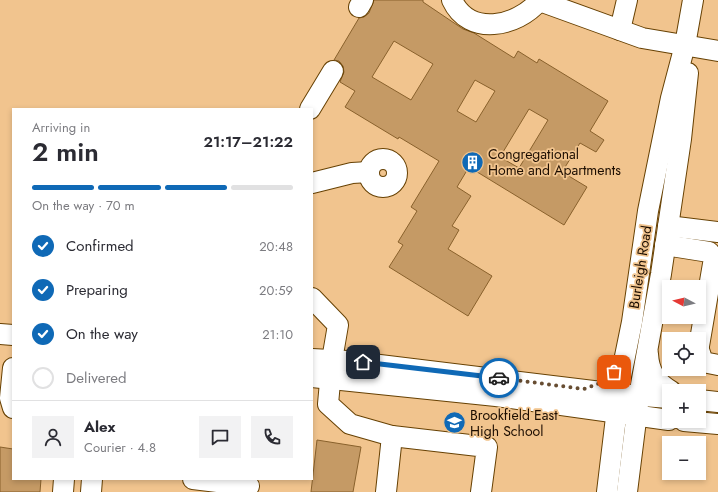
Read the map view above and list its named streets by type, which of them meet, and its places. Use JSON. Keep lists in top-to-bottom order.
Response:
{
  "streets": {
    "street": ["Burleigh Road"]
  },
  "places": {
    "building": ["Congregational Home and Apartments"],
    "school or university": ["Brookfield East High School"]
  },
  "north": "left",
  "page": {
    "heading": ["2 min", "Arriving in", "21:17–21:22"],
    "panel": ["Alex", "Courier · 4.8"],
    "bar": "On the way · 70 m",
    "list": [
      ["Confirmed", "20:48"],
      ["Preparing", "20:59"],
      ["On the way", "21:10"],
      "Delivered"
    ],
    "map_buttons": ["+", "−"]
  }
}
